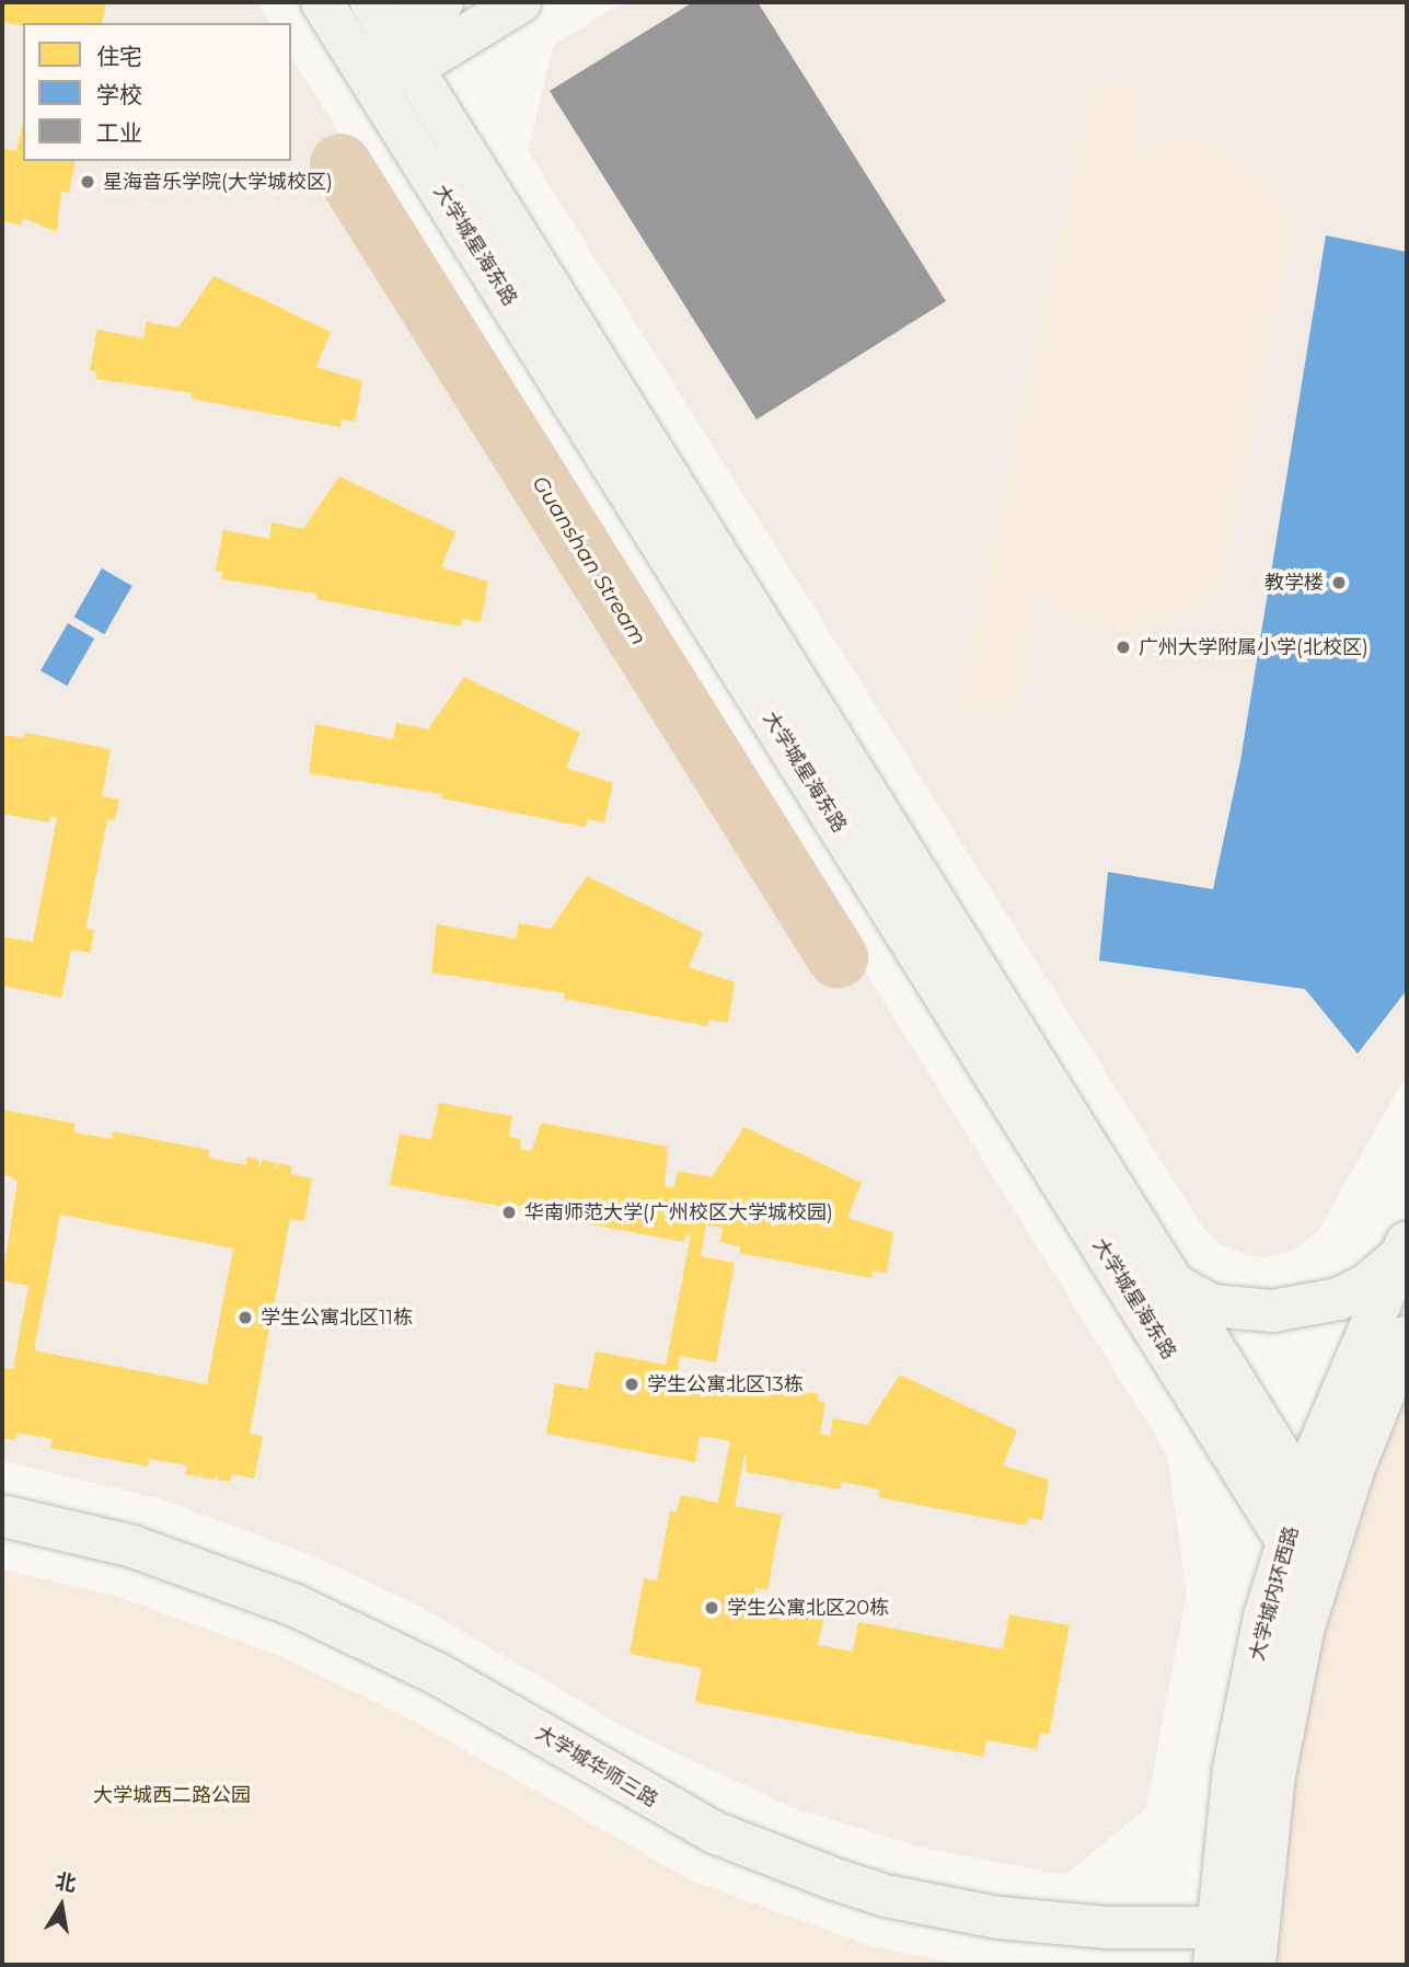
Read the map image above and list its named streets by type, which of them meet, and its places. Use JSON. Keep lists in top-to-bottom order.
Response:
{
  "streets": {
    "main road": ["大学城星海东路", "大学城内环西路", "大学城华师三路"]
  },
  "crossings": [
    ["大学城星海东路", "大学城内环西路"],
    ["大学城内环西路", "大学城华师三路"]
  ],
  "water": ["Guanshan Stream"],
  "parks": ["大学城西二路公园"],
  "places": [
    "星海音乐学院(大学城校区)",
    "教学楼",
    "广州大学附属小学(北校区)",
    "华南师范大学(广州校区大学城校园)",
    "学生公寓北区11栋",
    "学生公寓北区13栋",
    "学生公寓北区20栋"
  ],
  "legend": ["住宅", "学校", "工业"],
  "north": "top"
}
